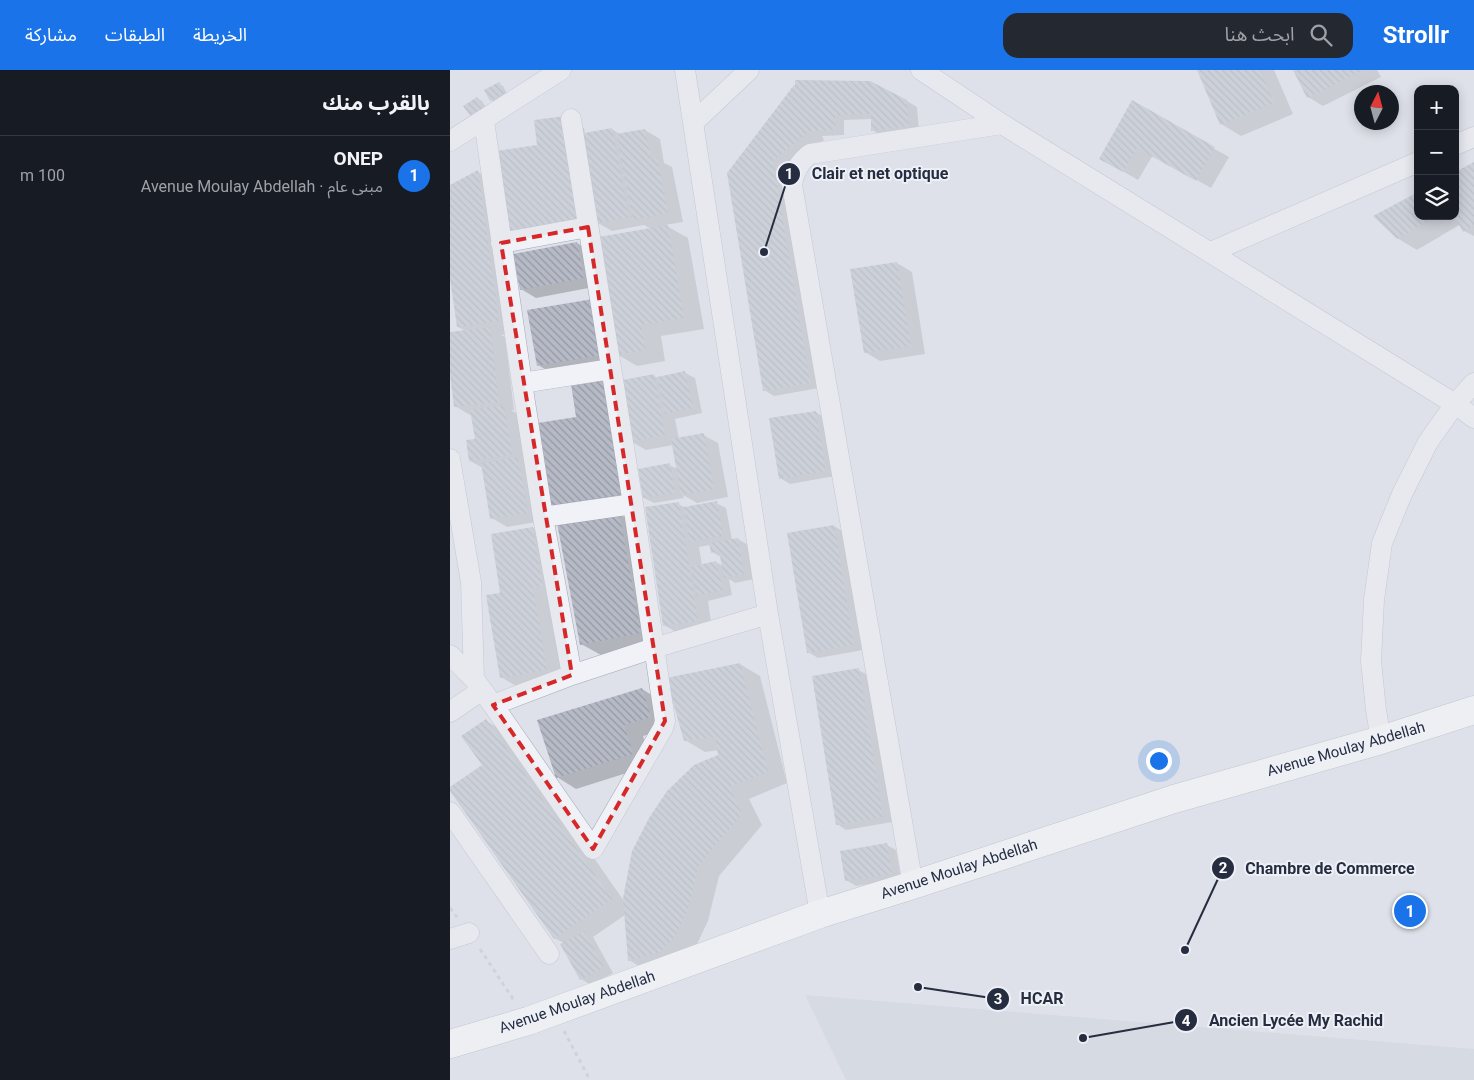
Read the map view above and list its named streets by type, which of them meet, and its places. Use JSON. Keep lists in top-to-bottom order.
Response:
{
  "streets": {
    "main road": ["Avenue Moulay Abdellah"]
  },
  "places": [
    "Clair et net optique",
    "Chambre de Commerce",
    "HCAR",
    "Ancien Lycée My Rachid"
  ],
  "north": "top",
  "page": {
    "header": "Strollr",
    "search": "ابحث هنا",
    "nav": ["الخريطة", "الطبقات", "مشاركة"],
    "heading": "بالقرب منك",
    "map_buttons": ["+", "−"],
    "list": [
      {
        "mark": "1",
        "name": "ONEP",
        "note": "مبنى عام · Avenue Moulay Abdellah",
        "value": "100 m"
      }
    ],
    "pins": "1"
  }
}
